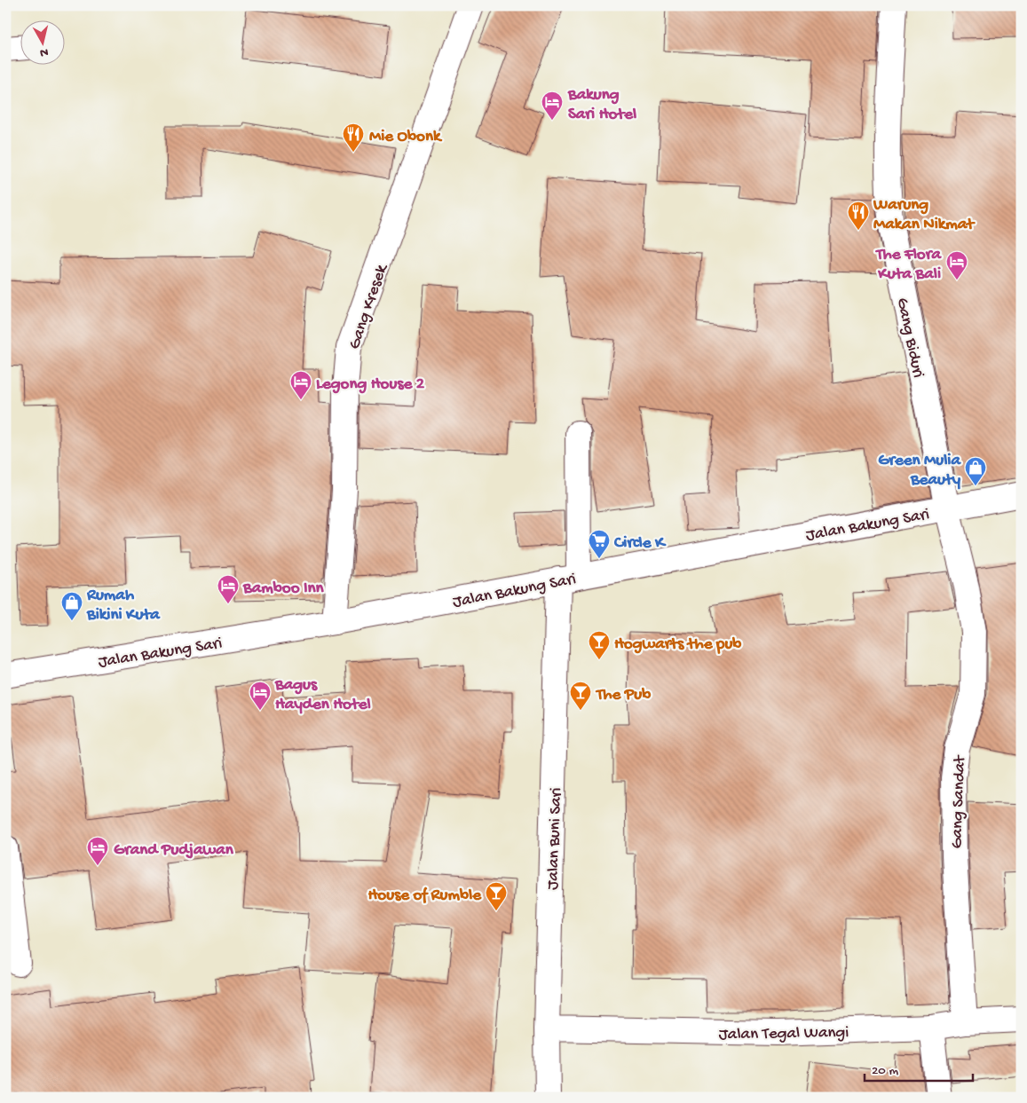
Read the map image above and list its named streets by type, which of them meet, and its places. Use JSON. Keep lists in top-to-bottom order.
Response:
{
  "streets": {
    "street": [
      "Gang Kresek",
      "Gang Biduri",
      "Jalan Bakung Sari",
      "Gang Sandat",
      "Jalan Buni Sari",
      "Jalan Tegal Wangi"
    ]
  },
  "crossings": [
    ["Gang Kresek", "Jalan Bakung Sari"],
    ["Gang Biduri", "Jalan Bakung Sari"],
    ["Gang Biduri", "Gang Sandat"],
    ["Jalan Bakung Sari", "Gang Sandat"],
    ["Jalan Bakung Sari", "Jalan Buni Sari"],
    ["Gang Sandat", "Jalan Tegal Wangi"],
    ["Jalan Buni Sari", "Jalan Tegal Wangi"]
  ],
  "places": {
    "hotel": [
      "Bakung Sari Hotel",
      "The Flora Kuta Bali",
      "Legong House 2",
      "Bamboo Inn",
      "Bagus Hayden Hotel",
      "Grand Pudjawan"
    ],
    "restaurant": ["Mie Obonk", "Warung Makan Nikmat"],
    "shop": ["Green Mulia Beauty", "Rumah Bikini Kuta"],
    "supermarket": ["Circle K"],
    "bar": ["Hogwarts the pub", "The Pub", "House of Rumble"]
  },
  "scale_bar": "20 m",
  "north": "bottom"
}
